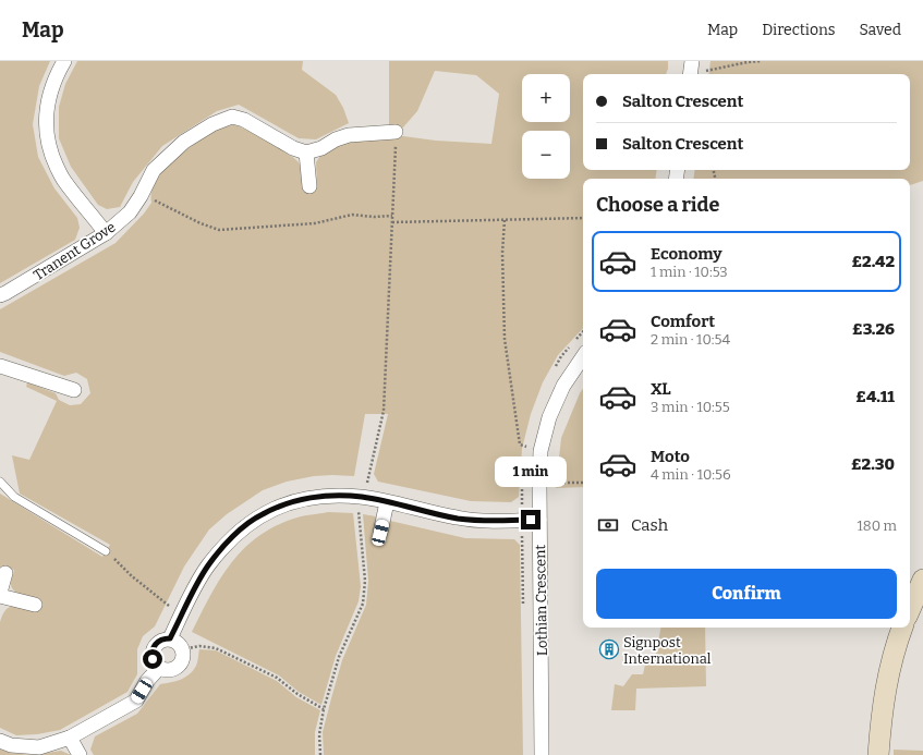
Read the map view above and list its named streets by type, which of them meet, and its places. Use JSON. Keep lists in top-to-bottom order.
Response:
{
  "streets": {
    "street": ["Tranent Grove", "Lothian Crescent"]
  },
  "places": {
    "building": ["Signpost International"]
  },
  "page": {
    "header": "Map",
    "nav": ["Map", "Directions", "Saved"],
    "map_buttons": ["+", "−"],
    "banner": ["Salton Crescent", "Salton Crescent"],
    "heading": "Choose a ride",
    "list": [
      {
        "name": "Economy",
        "note": "1 min · 10:53",
        "value": "£2.42"
      },
      {
        "name": "Comfort",
        "note": "2 min · 10:54",
        "value": "£3.26"
      },
      {
        "name": "XL",
        "note": "3 min · 10:55",
        "value": "£4.11"
      },
      {
        "name": "Moto",
        "note": "4 min · 10:56",
        "value": "£2.30"
      }
    ],
    "bubble": "1 min",
    "pay": ["Cash", "180 m"],
    "buttons": "Confirm"
  }
}
